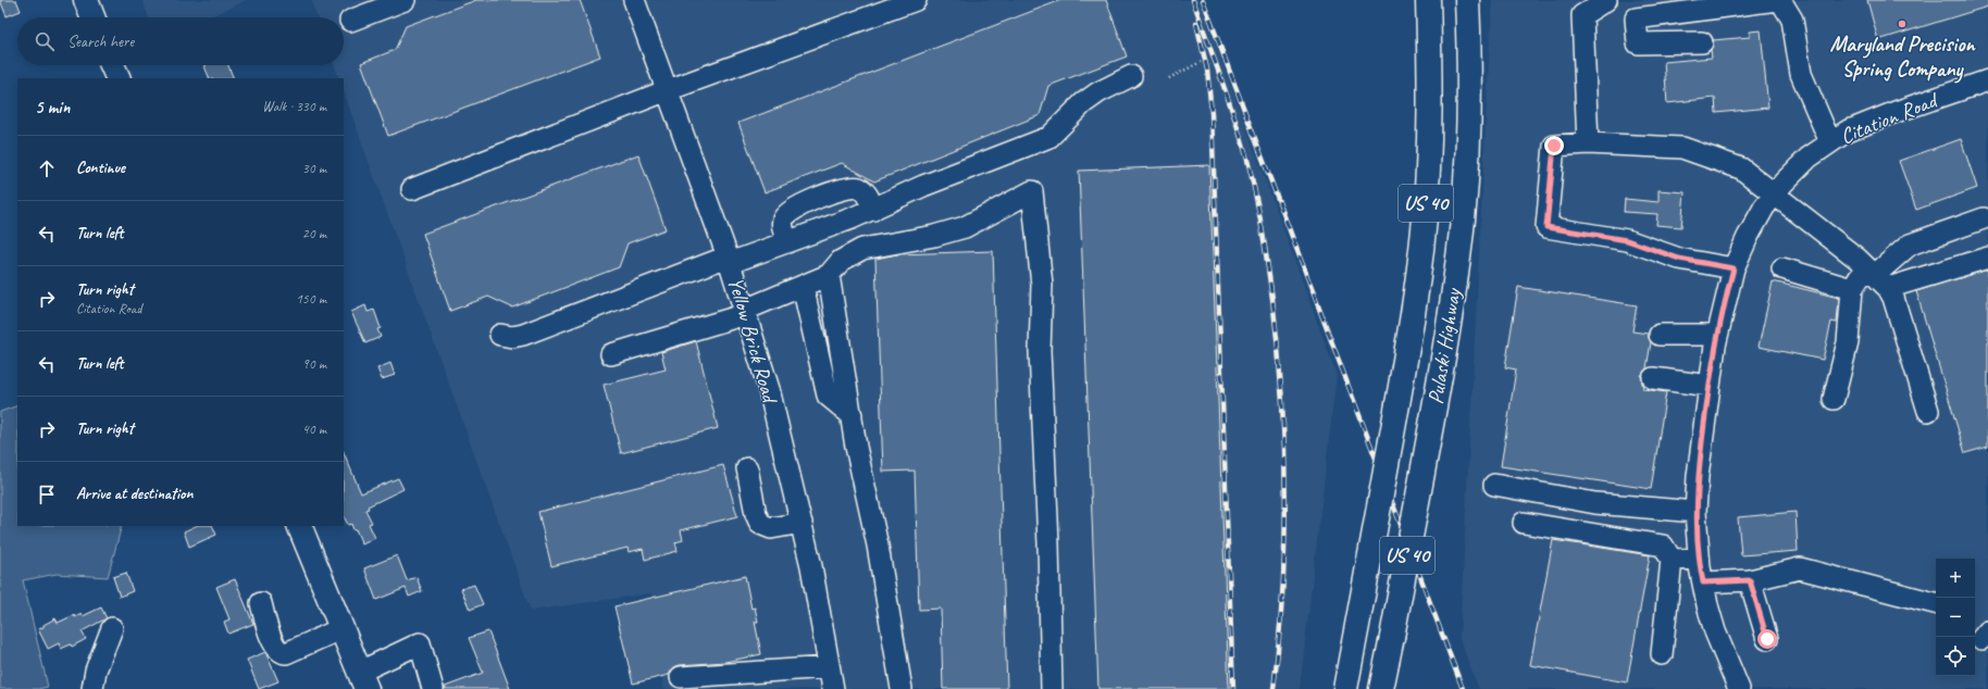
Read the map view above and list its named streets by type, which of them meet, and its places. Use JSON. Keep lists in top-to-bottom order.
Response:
{
  "streets": {
    "main road": ["US 40", "Pulaski Highway"],
    "street": ["Citation Road", "Yellow Brick Road"]
  },
  "places": ["Maryland Precision Spring Company"],
  "page": {
    "search": "Search here",
    "heading": ["5 min", "Walk · 330 m"],
    "list": [
      ["Continue", "30 m"],
      ["Turn left", "20 m"],
      ["Turn right", "Citation Road", "150 m"],
      ["Turn left", "90 m"],
      ["Turn right", "40 m"],
      "Arrive at destination"
    ],
    "map_buttons": ["+", "−"]
  }
}
